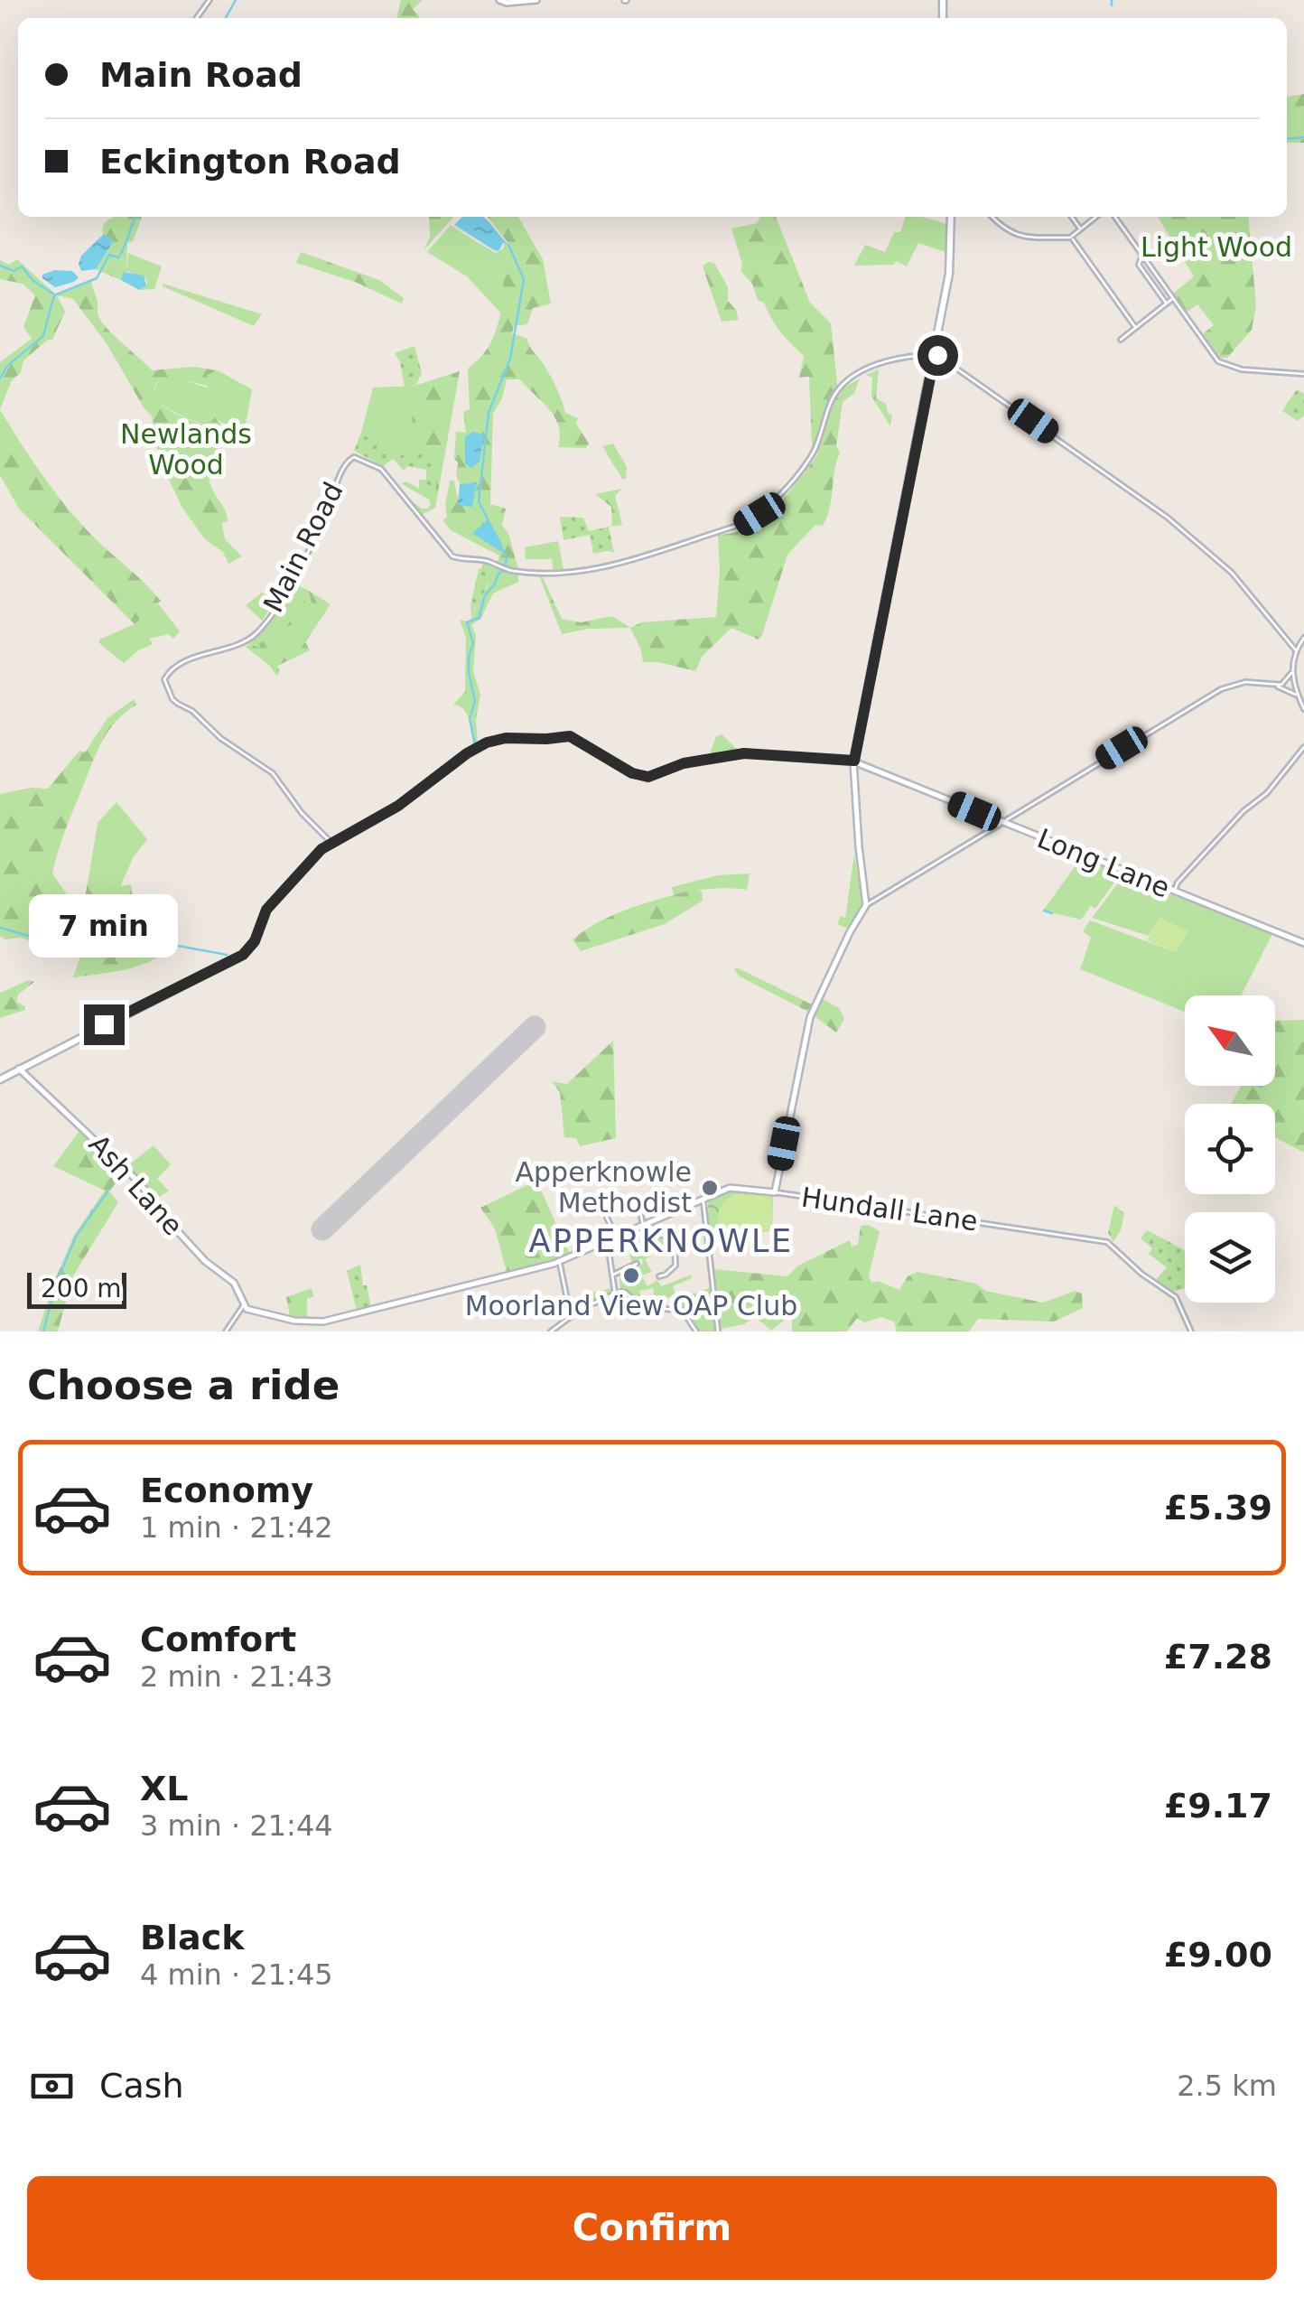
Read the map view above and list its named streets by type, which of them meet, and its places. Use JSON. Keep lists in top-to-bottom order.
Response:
{
  "streets": {
    "street": [
      "Main Road",
      "Long Lane",
      "Ash Lane",
      "Hundall Lane"
    ]
  },
  "crossings": [
    ["Ash Lane", "Hundall Lane"]
  ],
  "districts": ["APPERKNOWLE"],
  "parks": ["Light Wood", "Newlands Wood"],
  "places": ["Apperknowle Methodist", "Moorland View OAP Club"],
  "scale_bar": "200 m",
  "north": "top left",
  "page": {
    "banner": ["Main Road", "Eckington Road"],
    "bubble": "7 min",
    "scale": "200 m",
    "heading": "Choose a ride",
    "list": [
      {
        "name": "Economy",
        "note": "1 min · 21:42",
        "value": "£5.39"
      },
      {
        "name": "Comfort",
        "note": "2 min · 21:43",
        "value": "£7.28"
      },
      {
        "name": "XL",
        "note": "3 min · 21:44",
        "value": "£9.17"
      },
      {
        "name": "Black",
        "note": "4 min · 21:45",
        "value": "£9.00"
      }
    ],
    "pay": ["Cash", "2.5 km"],
    "buttons": "Confirm"
  }
}
